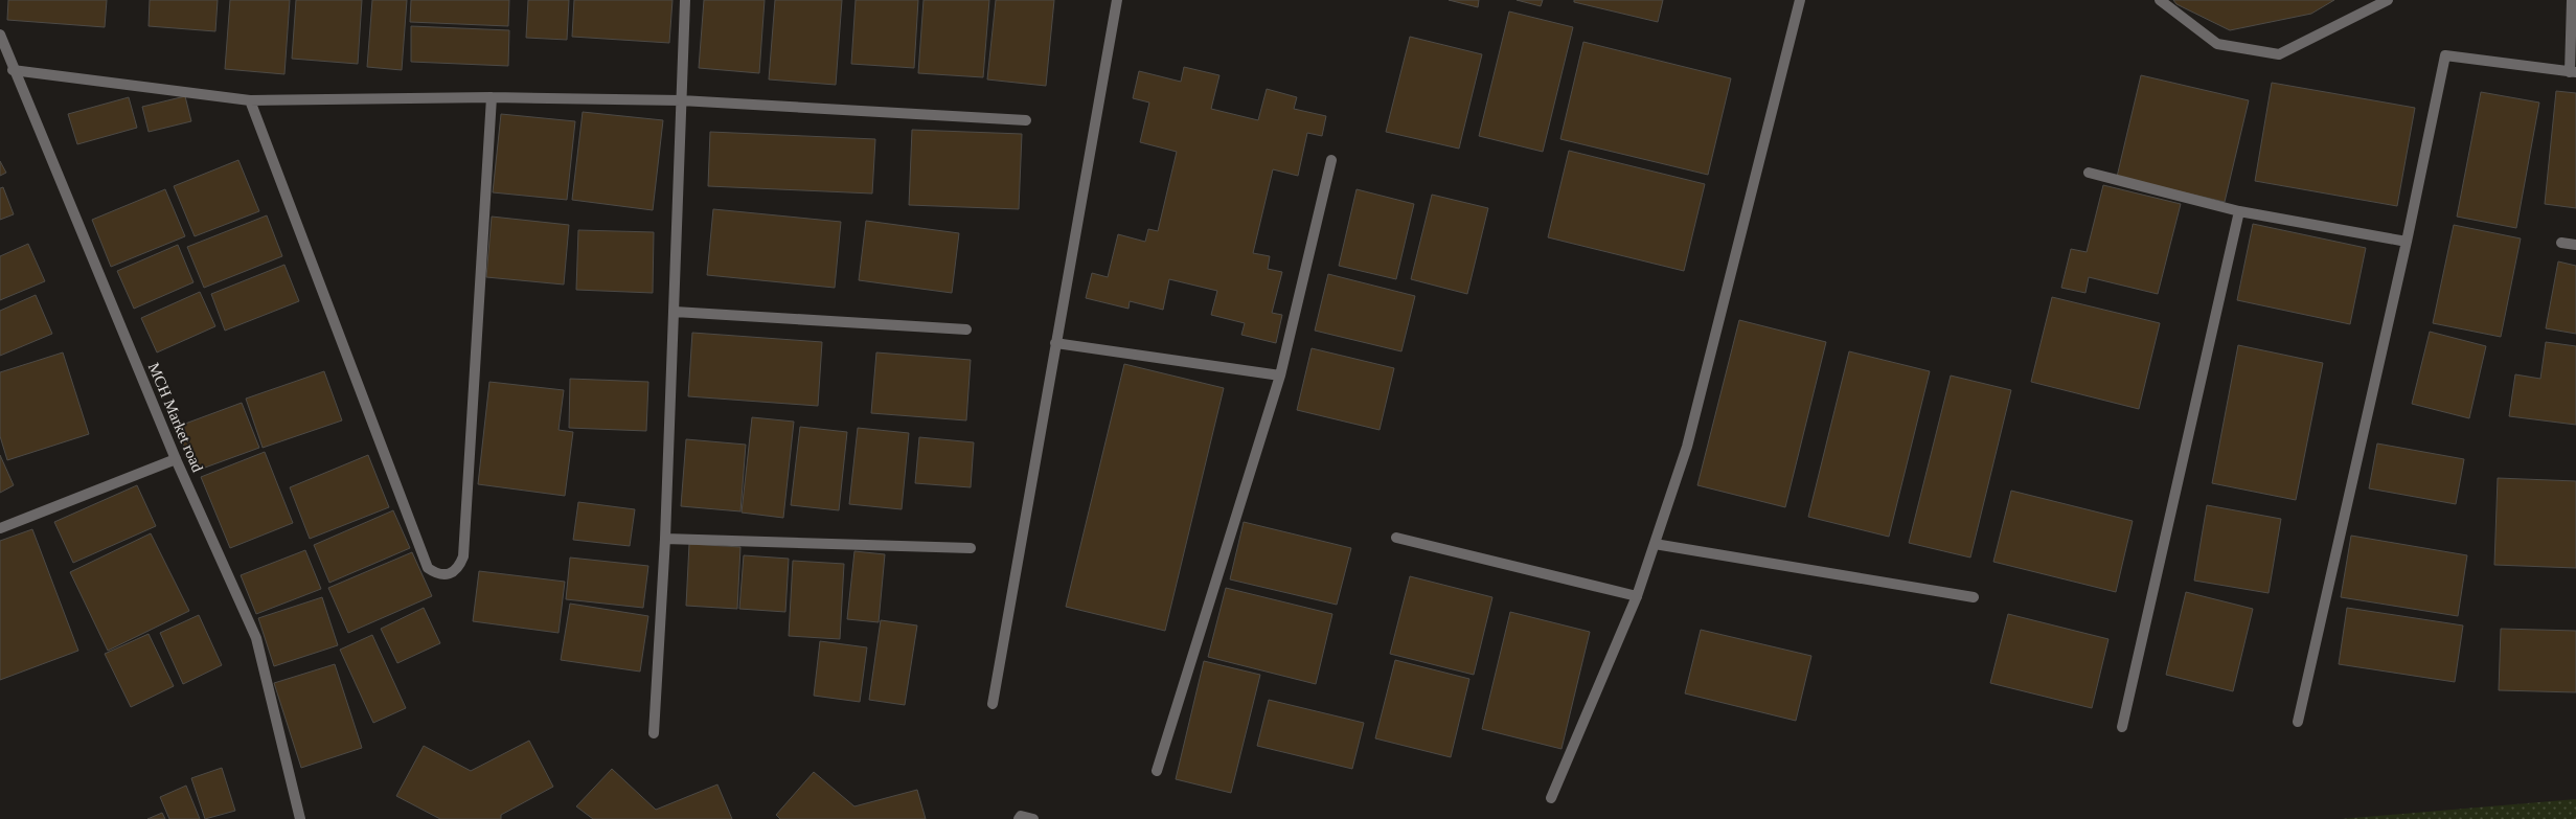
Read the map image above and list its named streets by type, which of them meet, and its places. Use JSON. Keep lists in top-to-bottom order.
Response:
{
  "streets": {
    "street": ["MCH Market road"]
  }
}
